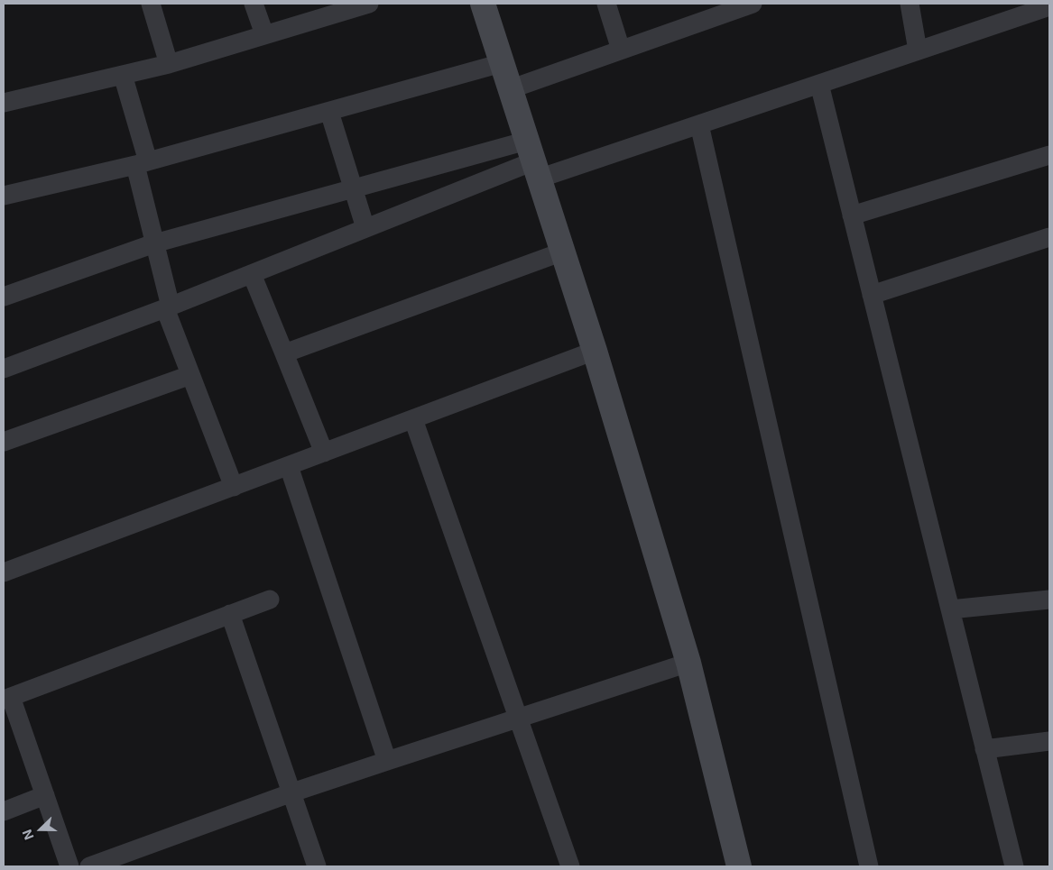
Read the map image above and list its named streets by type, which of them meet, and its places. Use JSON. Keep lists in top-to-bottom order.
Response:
{
  "north": "left"
}
